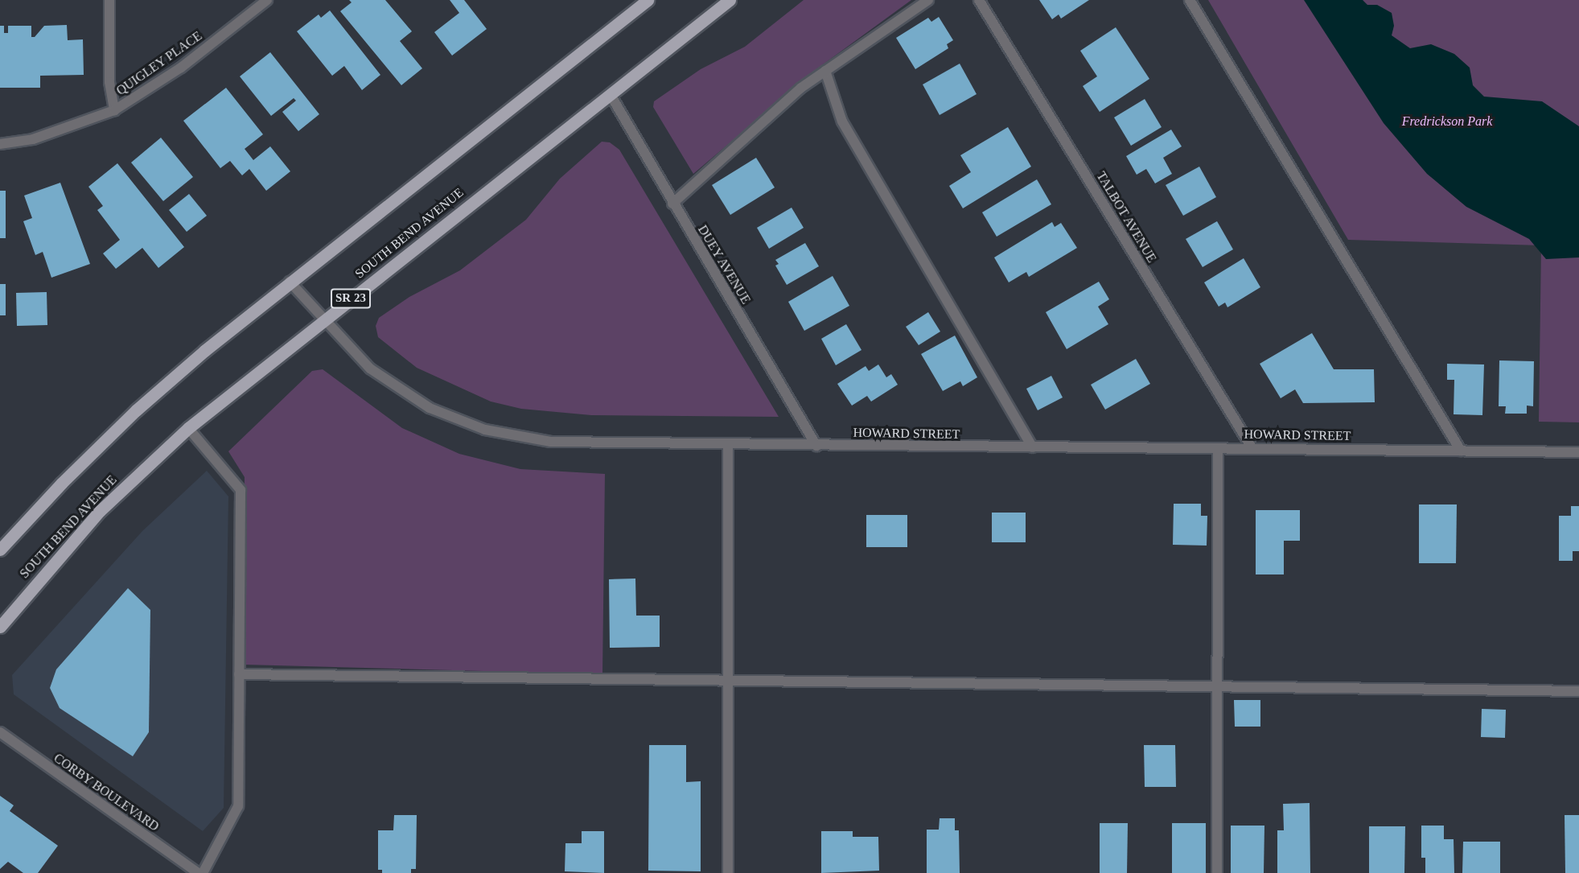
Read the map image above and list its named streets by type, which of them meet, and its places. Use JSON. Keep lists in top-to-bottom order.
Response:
{
  "streets": {
    "main road": ["SOUTH BEND AVENUE", "SR 23"],
    "street": [
      "QUIGLEY PLACE",
      "TALBOT AVENUE",
      "DUEY AVENUE",
      "HOWARD STREET",
      "CORBY BOULEVARD"
    ]
  },
  "crossings": [
    ["TALBOT AVENUE", "HOWARD STREET"],
    ["SOUTH BEND AVENUE", "DUEY AVENUE"],
    ["SOUTH BEND AVENUE", "HOWARD STREET"],
    ["DUEY AVENUE", "HOWARD STREET"]
  ],
  "parks": ["Fredrickson Park"]
}
